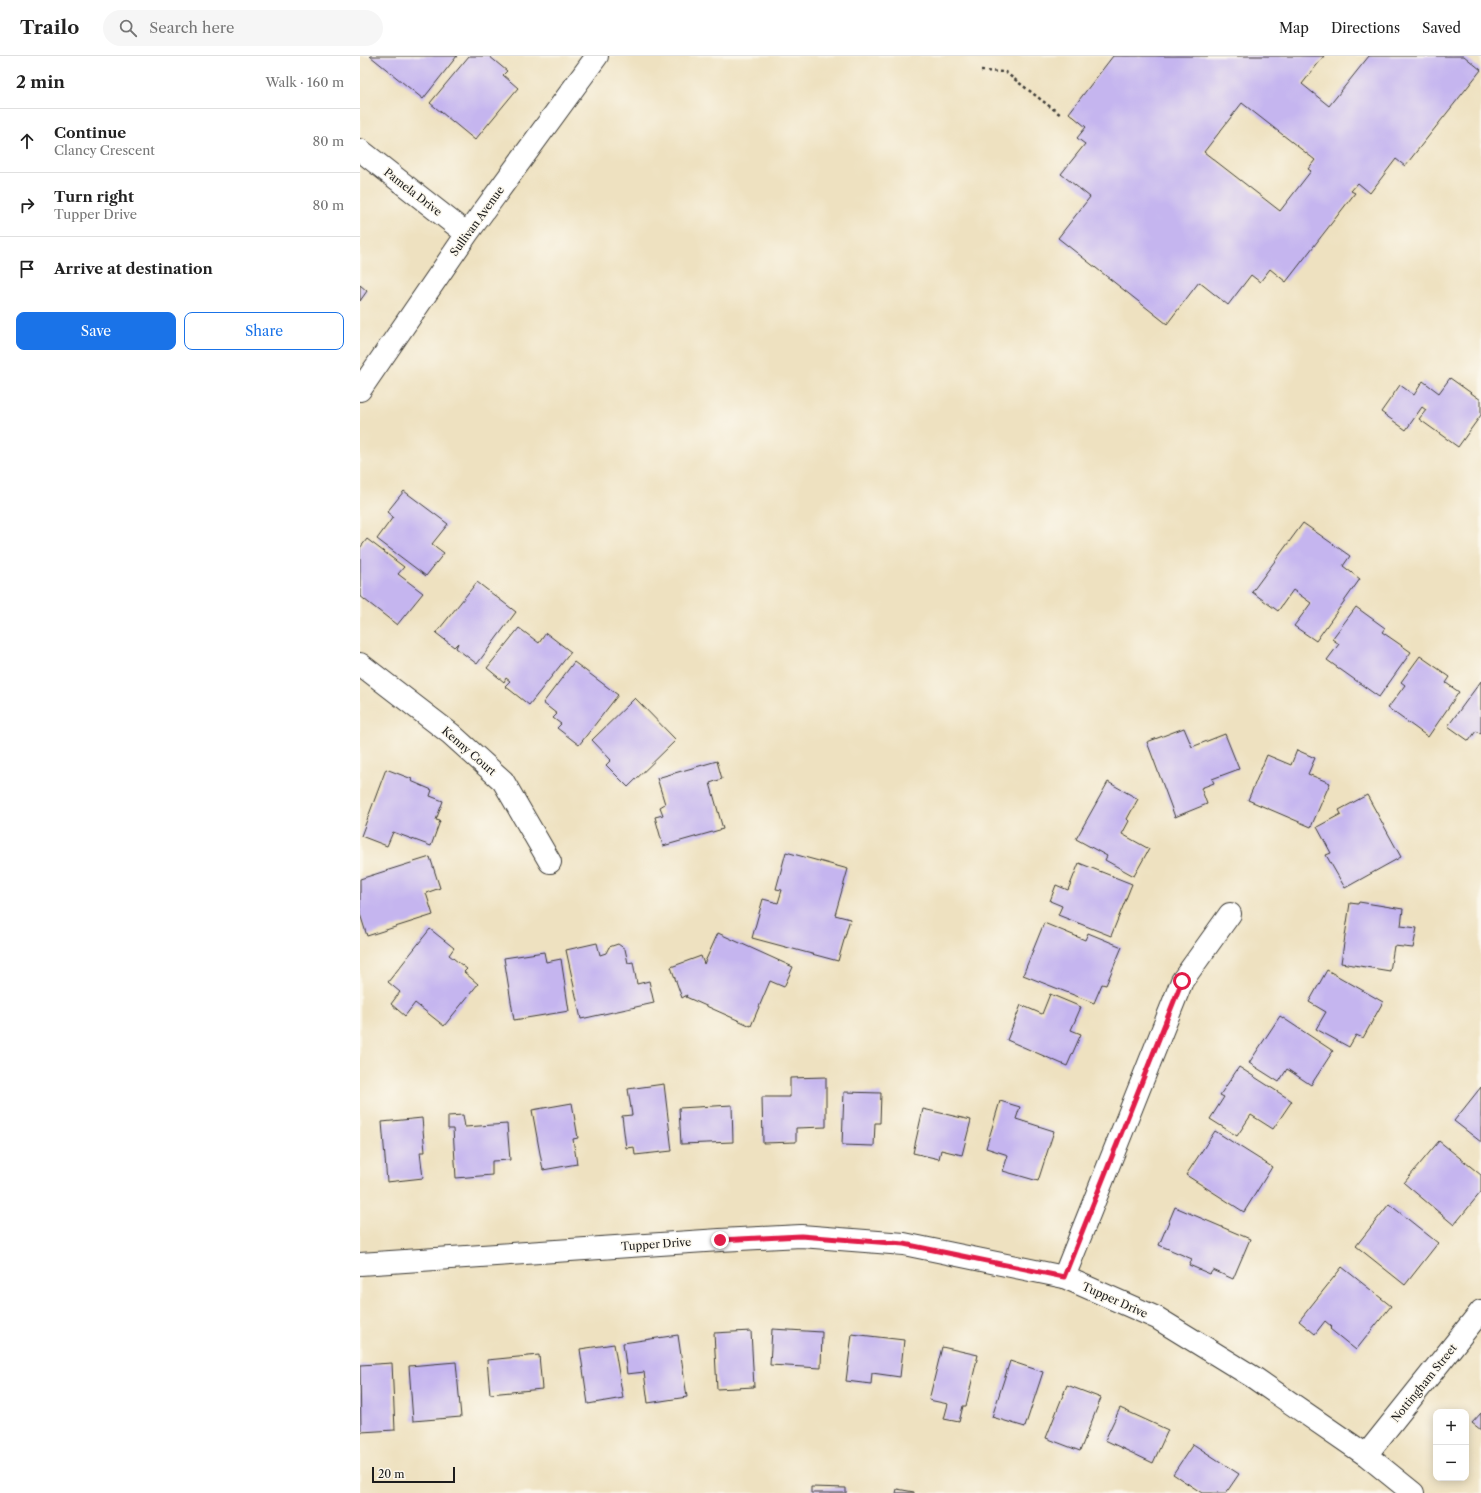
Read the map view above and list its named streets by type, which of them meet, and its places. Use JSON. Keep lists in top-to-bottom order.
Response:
{
  "streets": {
    "street": [
      "Pamela Drive",
      "Sullivan Avenue",
      "Kenny Court",
      "Tupper Drive",
      "Nottingham Street"
    ]
  },
  "crossings": [
    ["Pamela Drive", "Sullivan Avenue"],
    ["Tupper Drive", "Nottingham Street"]
  ],
  "scale_bar": "20 m",
  "page": {
    "header": "Trailo",
    "search": "Search here",
    "nav": ["Map", "Directions", "Saved"],
    "heading": ["2 min", "Walk · 160 m"],
    "list": [
      ["Continue", "Clancy Crescent", "80 m"],
      ["Turn right", "Tupper Drive", "80 m"],
      "Arrive at destination"
    ],
    "buttons": ["Save", "Share"],
    "map_buttons": ["+", "−"],
    "scale": "20 m"
  }
}
